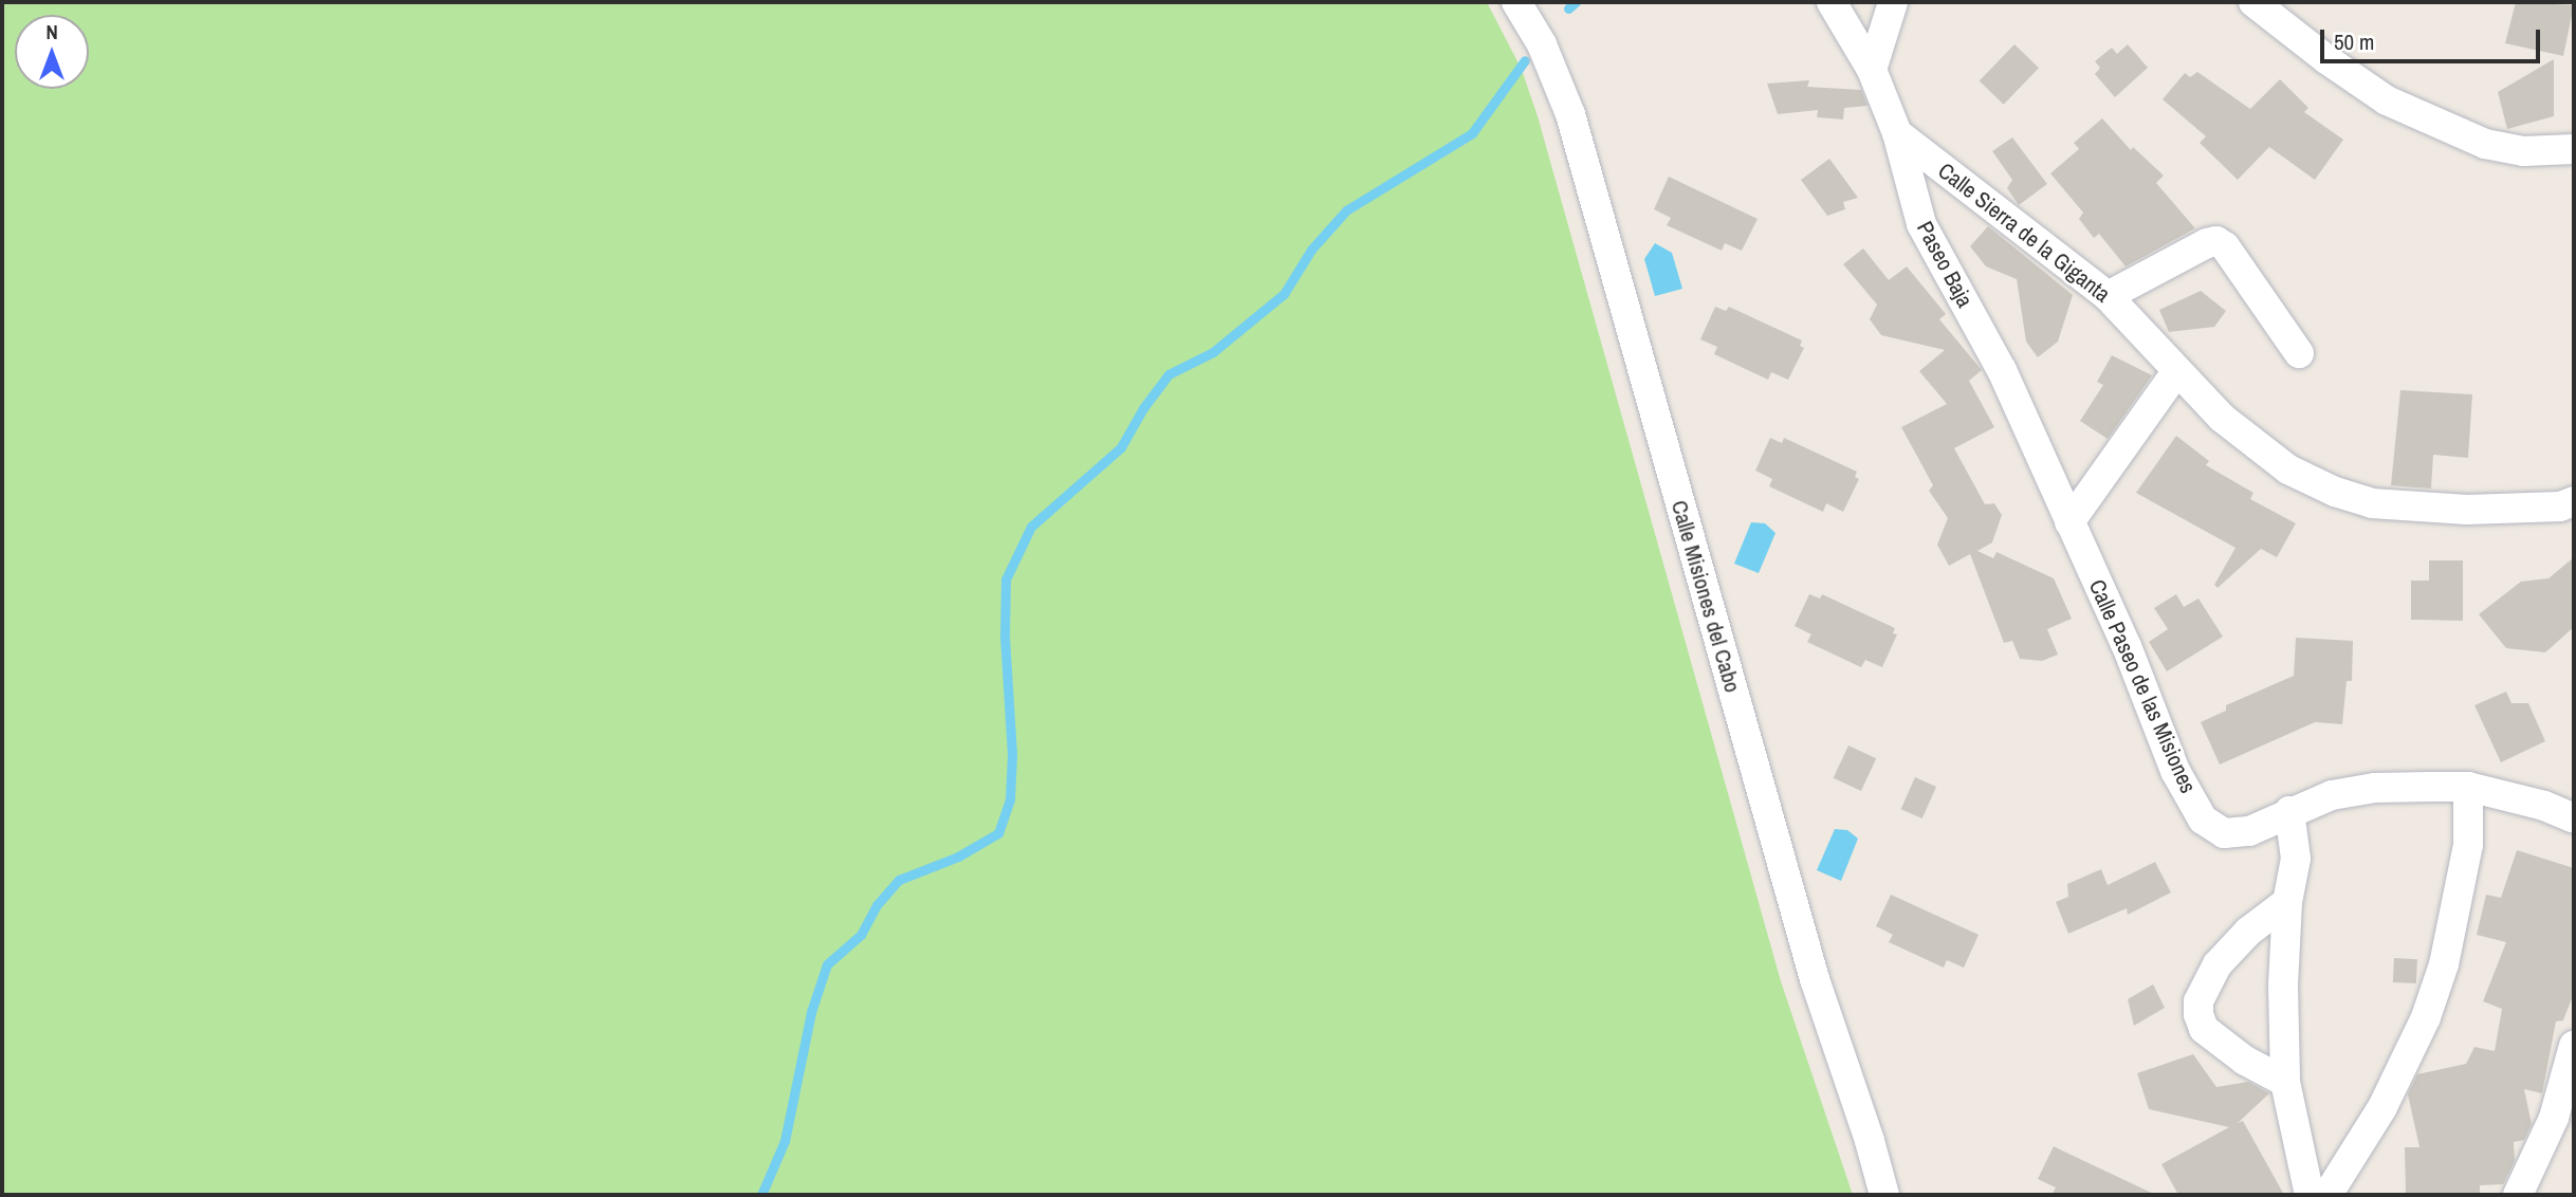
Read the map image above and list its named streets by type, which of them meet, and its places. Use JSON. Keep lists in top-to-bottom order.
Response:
{
  "streets": {
    "street": [
      "Calle Sierra de la Giganta",
      "Paseo Baja",
      "Calle Misiones del Cabo",
      "Calle Paseo de las Misiones"
    ]
  },
  "crossings": [
    ["Calle Sierra de la Giganta", "Paseo Baja"],
    ["Paseo Baja", "Calle Paseo de las Misiones"]
  ],
  "scale_bar": "50 m",
  "north": "top"
}
